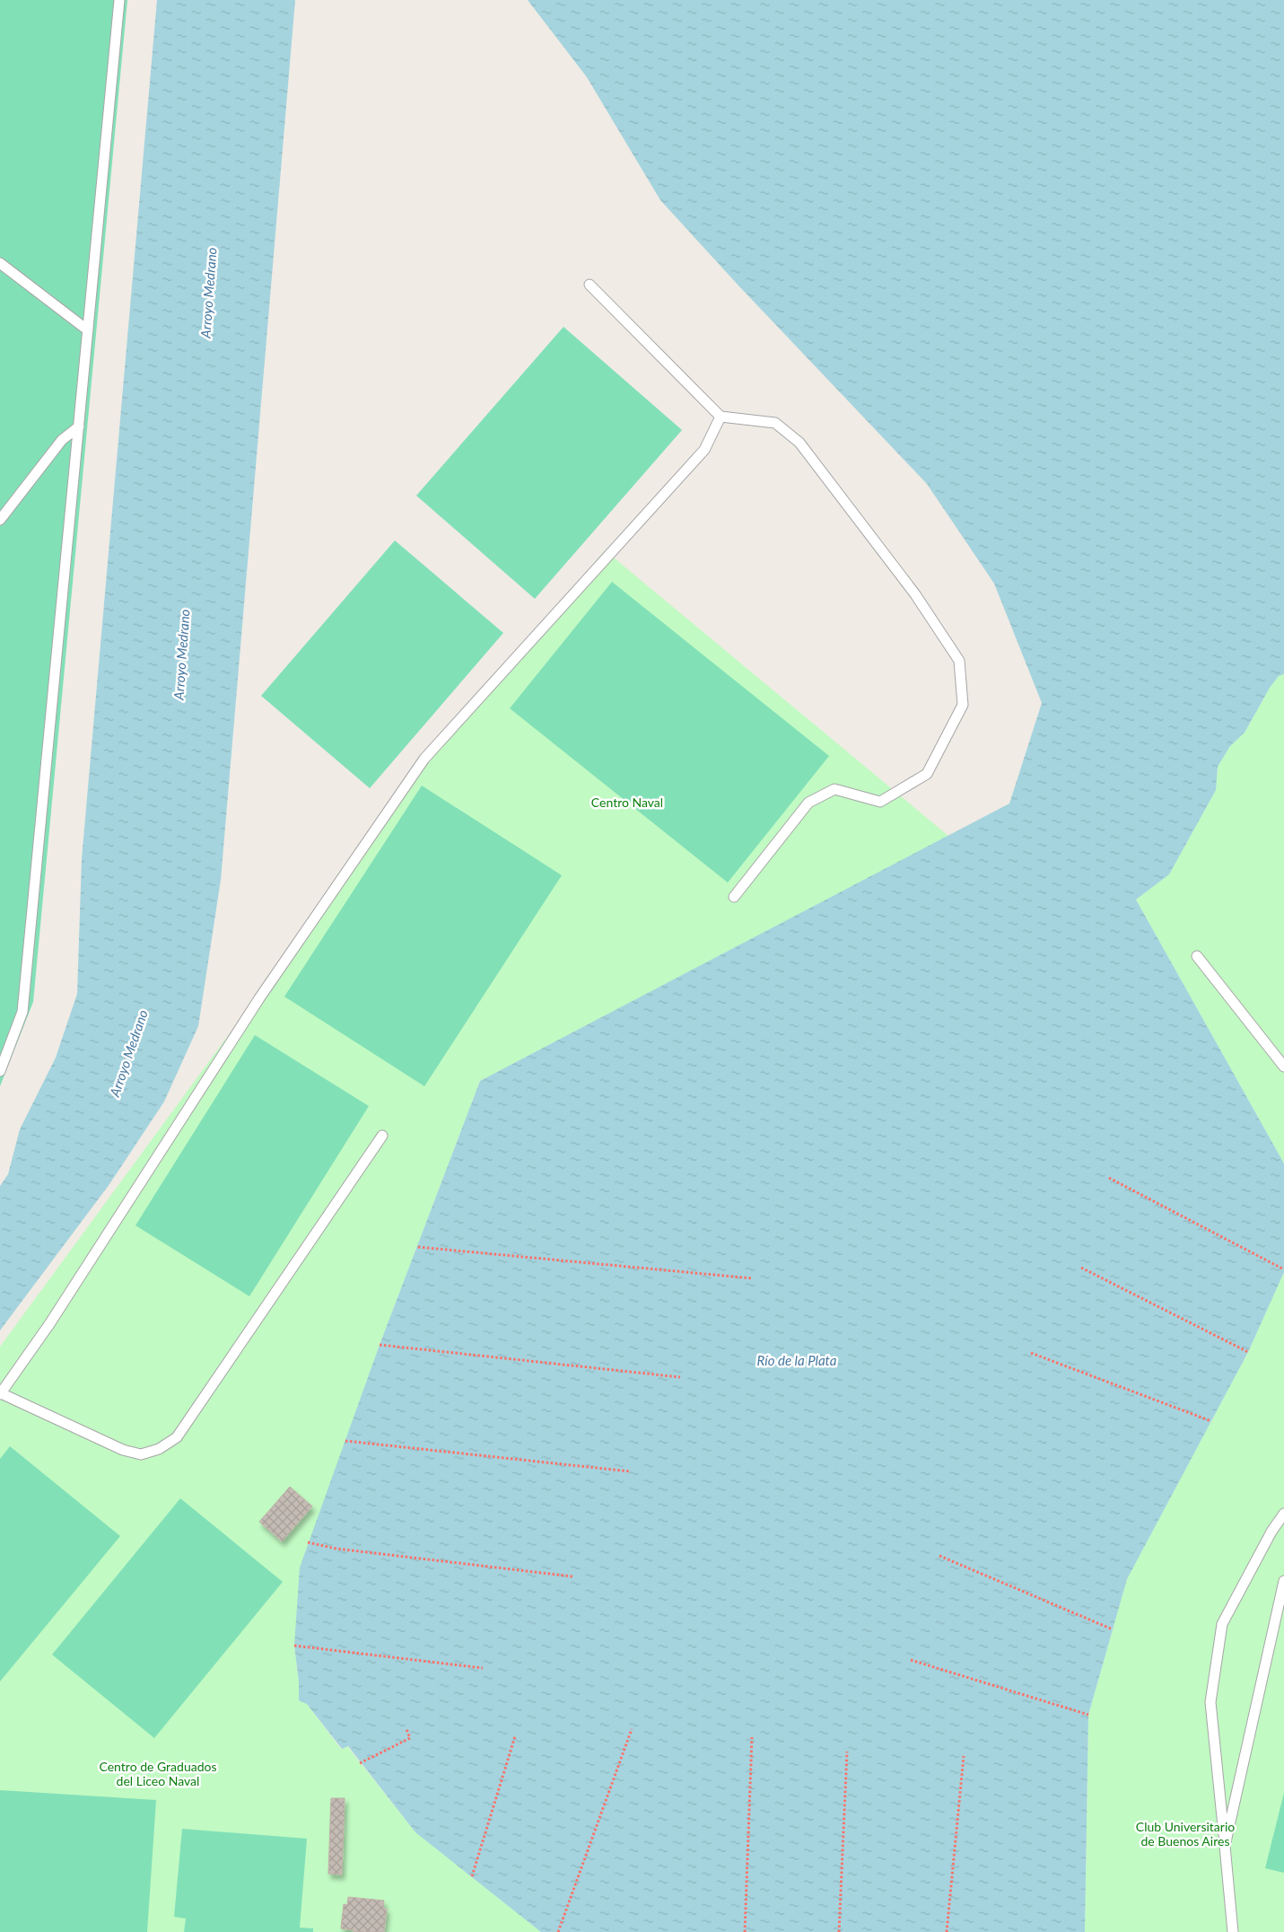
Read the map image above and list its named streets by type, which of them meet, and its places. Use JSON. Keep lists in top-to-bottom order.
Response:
{
  "water": ["Arroyo Medrano", "Río de la Plata"],
  "parks": ["Centro Naval", "Centro de Graduados del Liceo Naval", "Club Universitario de Buenos Aires"]
}
